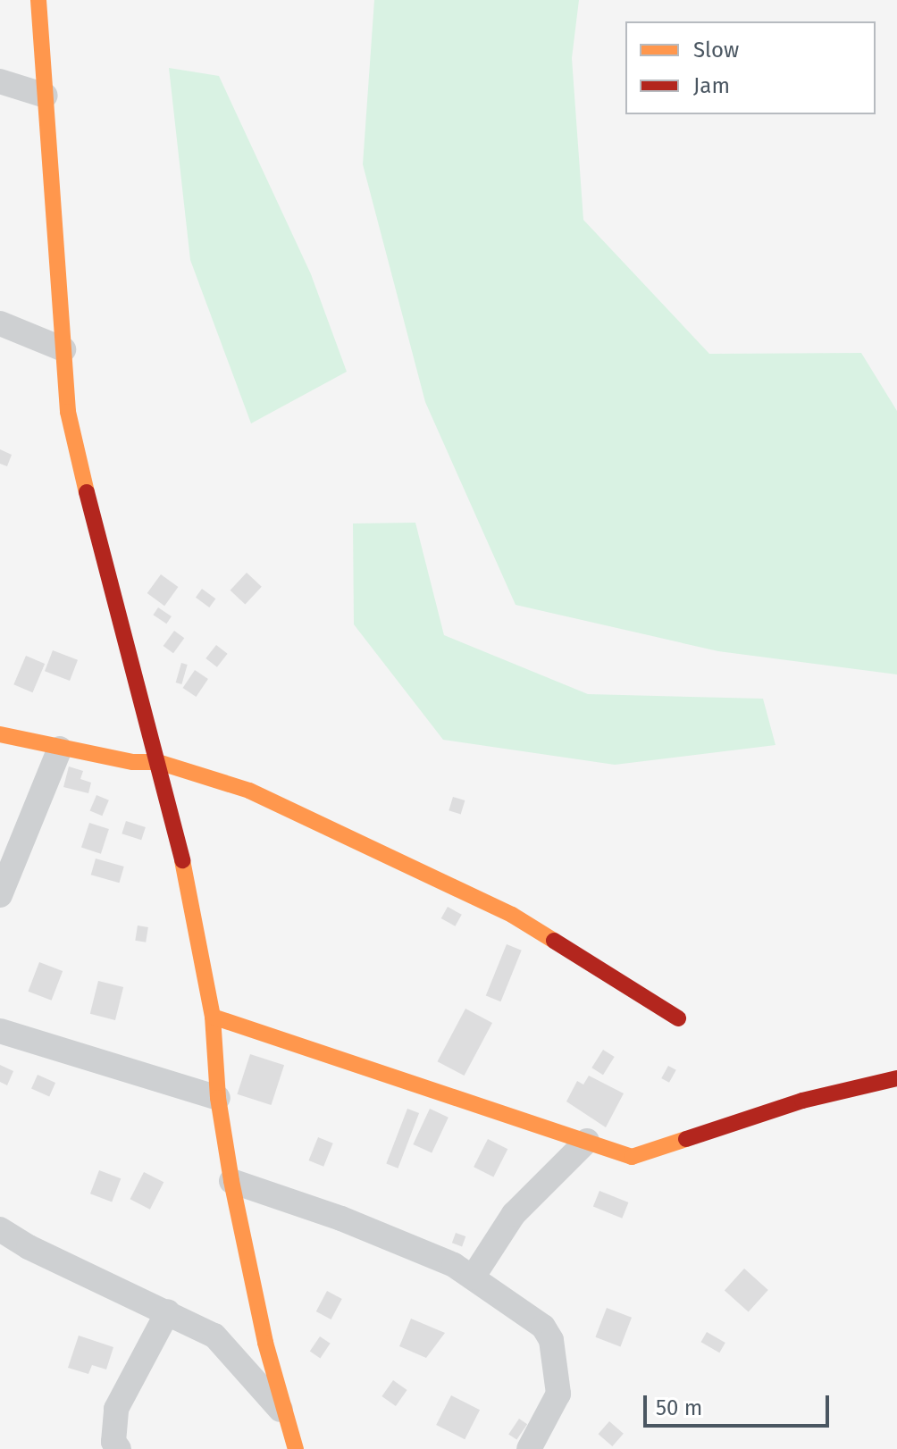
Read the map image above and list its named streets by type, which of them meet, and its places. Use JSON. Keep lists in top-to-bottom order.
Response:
{
  "legend": ["Slow", "Jam"],
  "scale_bar": "50 m"
}
